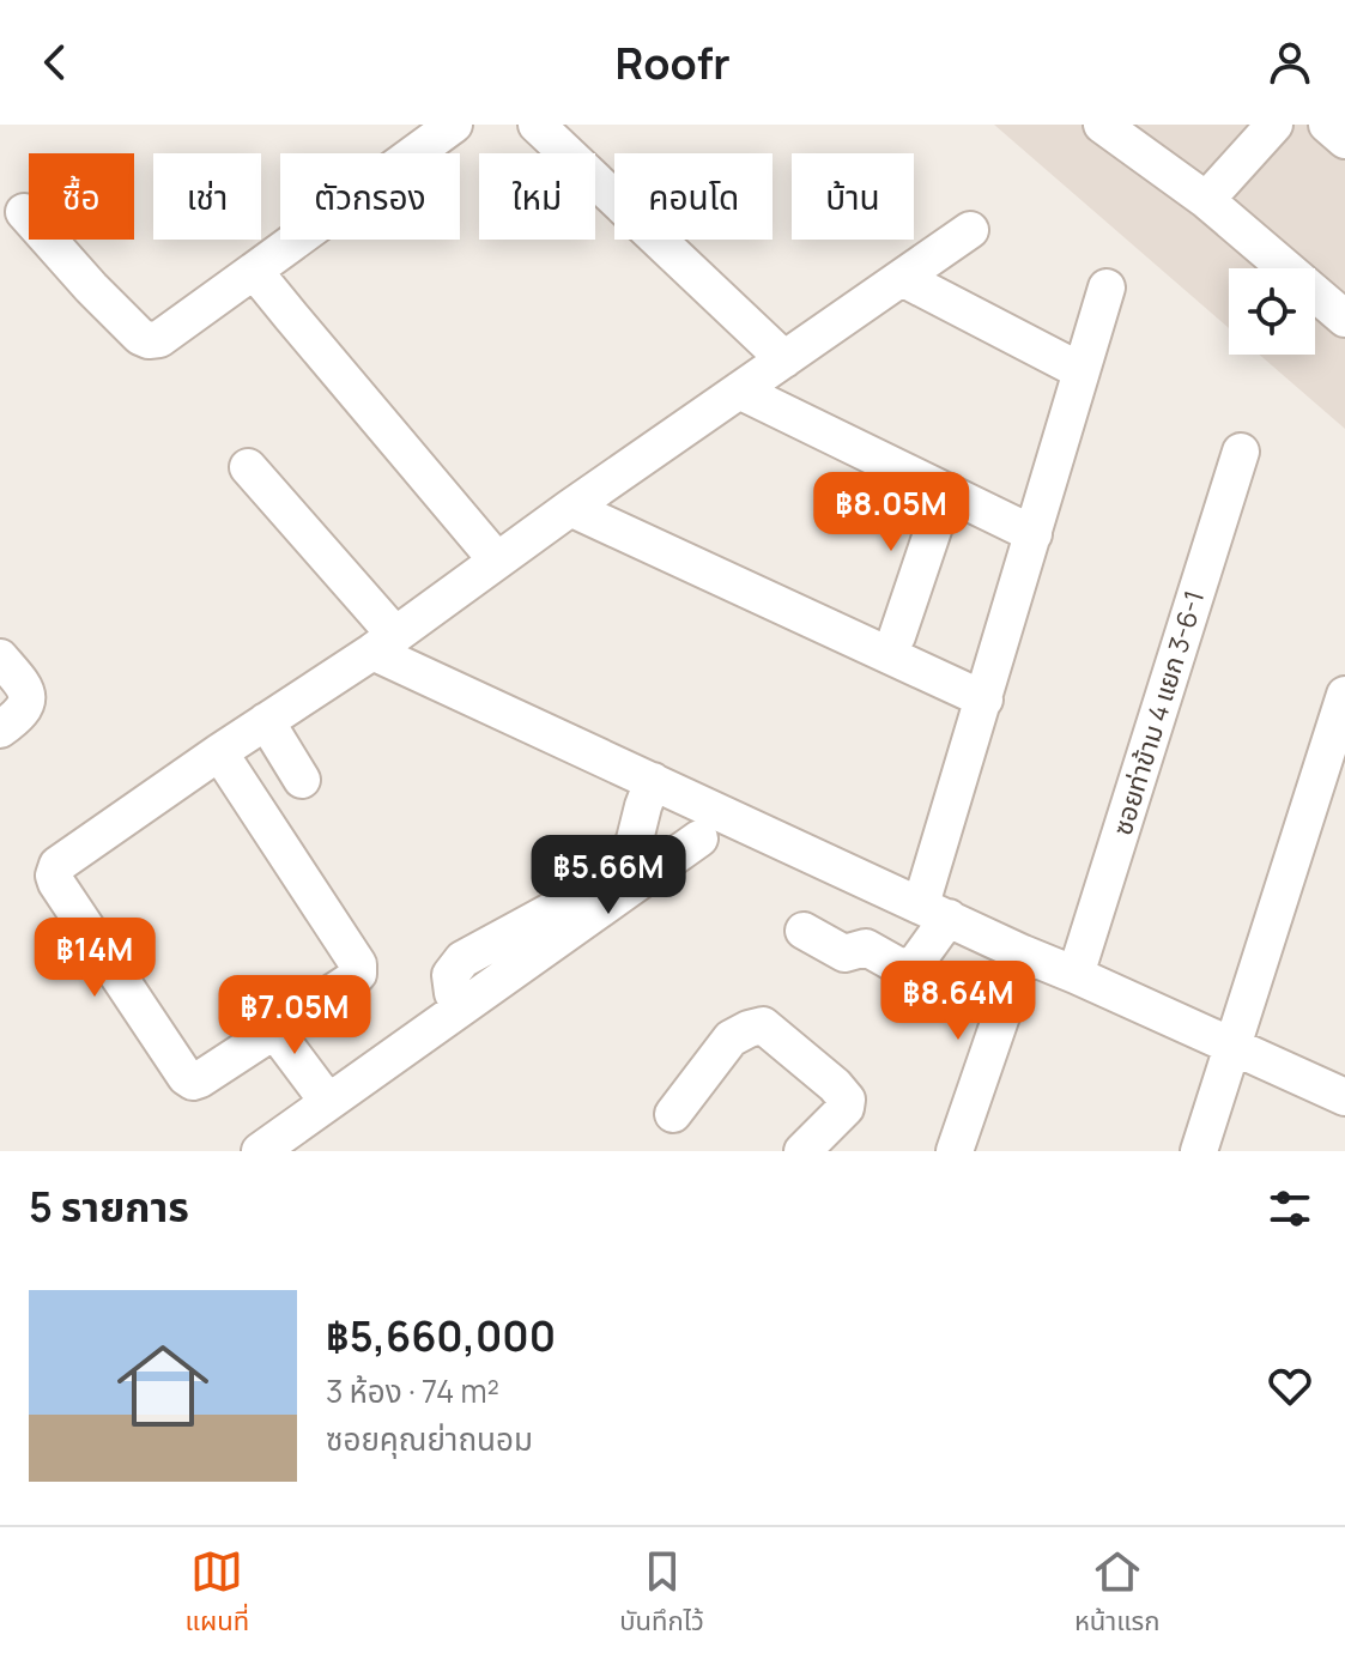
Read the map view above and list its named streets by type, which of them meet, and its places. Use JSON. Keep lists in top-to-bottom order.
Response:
{
  "streets": {
    "street": ["ซอยท่าข้าม 4 แยก 3-6-1"]
  },
  "page": {
    "header": "Roofr",
    "chip": [
      "ซื้อ",
      "เช่า",
      "ตัวกรอง",
      "ใหม่",
      "คอนโด",
      "บ้าน"
    ],
    "price": [
      "฿8.05M",
      "฿5.66M",
      "฿14M",
      "฿8.64M",
      "฿7.05M"
    ],
    "heading": "5 รายการ",
    "list": [
      {
        "name": "฿5,660,000",
        "note": "3 ห้อง · 74 m² · ซอยคุณย่าถนอม"
      }
    ],
    "tabs": ["แผนที่", "บันทึกไว้", "หน้าแรก"]
  }
}
